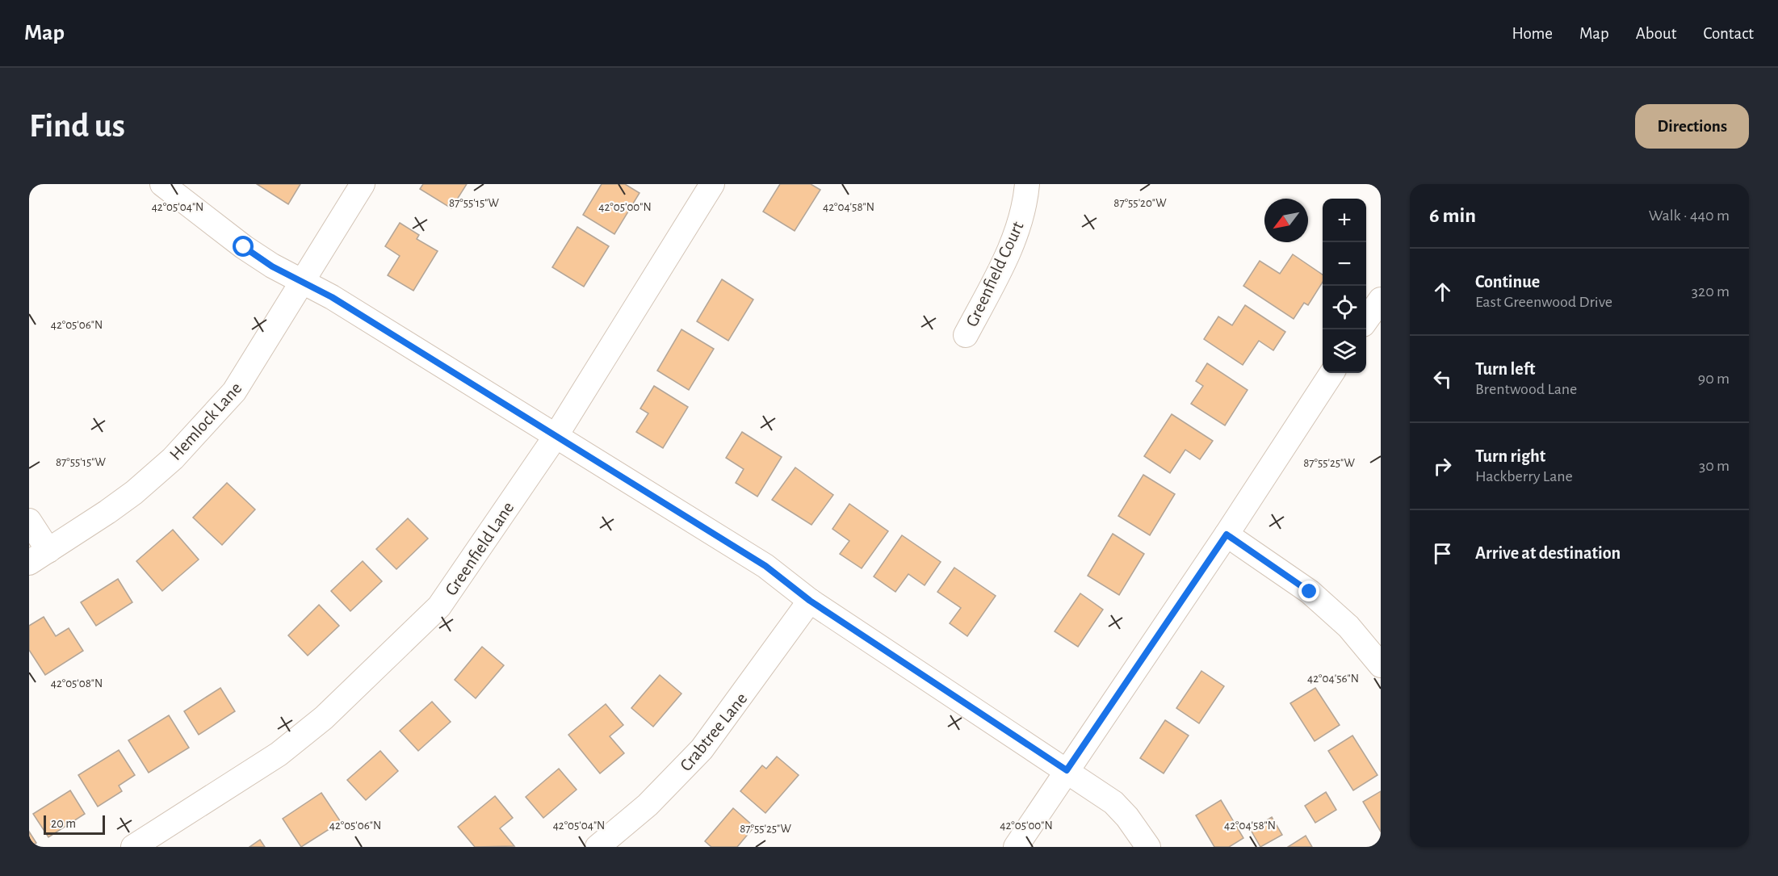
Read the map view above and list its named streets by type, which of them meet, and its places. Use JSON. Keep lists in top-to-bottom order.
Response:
{
  "streets": {
    "street": [
      "Greenfield Court",
      "Hemlock Lane",
      "Greenfield Lane",
      "Crabtree Lane"
    ]
  },
  "scale_bar": "20 m",
  "north": "bottom left",
  "page": {
    "header": "Map",
    "nav": [
      "Home",
      "Map",
      "About",
      "Contact"
    ],
    "buttons": "Directions",
    "title": "Find us",
    "heading": ["6 min", "Walk · 440 m"],
    "map_buttons": ["+", "−"],
    "list": [
      ["Continue", "East Greenwood Drive", "320 m"],
      ["Turn left", "Brentwood Lane", "90 m"],
      ["Turn right", "Hackberry Lane", "30 m"],
      "Arrive at destination"
    ],
    "scale": "20 m"
  },
  "coordinates": [
    "87°55'15\"W",
    "87°55'20\"W",
    "42°04'58\"N",
    "42°05'04\"N",
    "42°05'00\"N",
    "42°05'06\"N",
    "87°55'25\"W",
    "42°04'56\"N",
    "42°05'08\"N"
  ]
}
